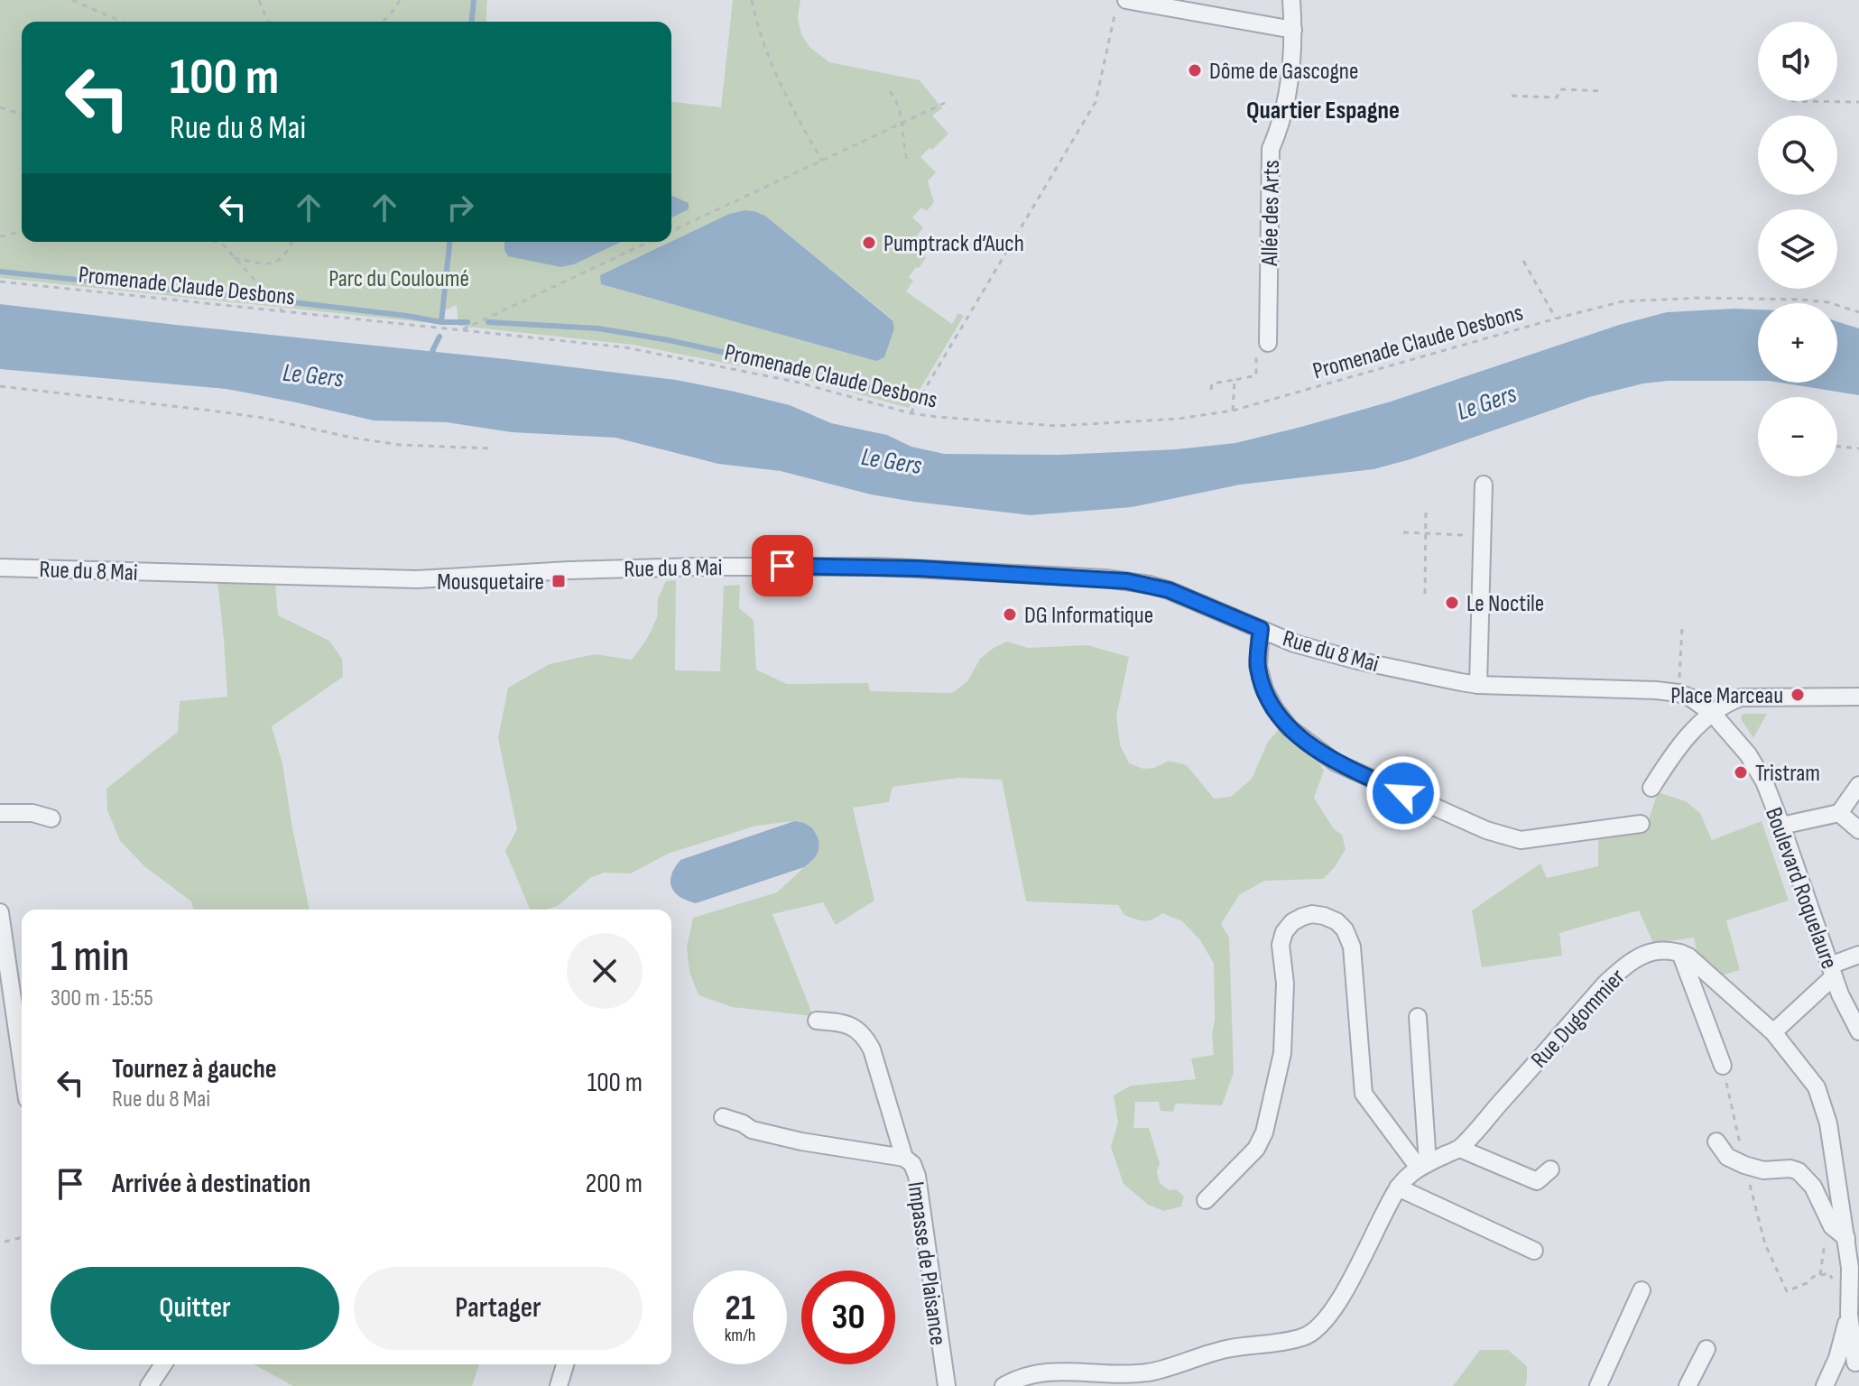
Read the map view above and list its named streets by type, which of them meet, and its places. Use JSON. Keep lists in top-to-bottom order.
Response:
{
  "streets": {
    "street": [
      "Allée des Arts",
      "Rue du 8 Mai",
      "Boulevard Roquelaure",
      "Rue Dugommier",
      "Impasse de Plaisance"
    ],
    "path": ["Promenade Claude Desbons"]
  },
  "crossings": [
    ["Rue du 8 Mai", "Boulevard Roquelaure"]
  ],
  "districts": ["Quartier Espagne"],
  "water": ["Le Gers"],
  "parks": ["Parc du Couloumé"],
  "places": {
    "other": [
      "Dôme de Gascogne",
      "Pumptrack d’Auch",
      "Le Noctile",
      "DG Informatique",
      "Place Marceau",
      "Tristram"
    ],
    "transit": ["Mousquetaire"]
  },
  "page": {
    "map_buttons": ["+", "−"],
    "turn": ["100 m", "Rue du 8 Mai"],
    "heading": ["1 min", "300 m · 15:55"],
    "list": [
      {
        "name": "Tournez à gauche",
        "note": "Rue du 8 Mai",
        "value": "100 m"
      },
      {
        "name": "Arrivée à destination",
        "value": "200 m"
      }
    ],
    "buttons": ["Quitter", "Partager"],
    "speed": "21 km/h",
    "limit": "30"
  }
}
